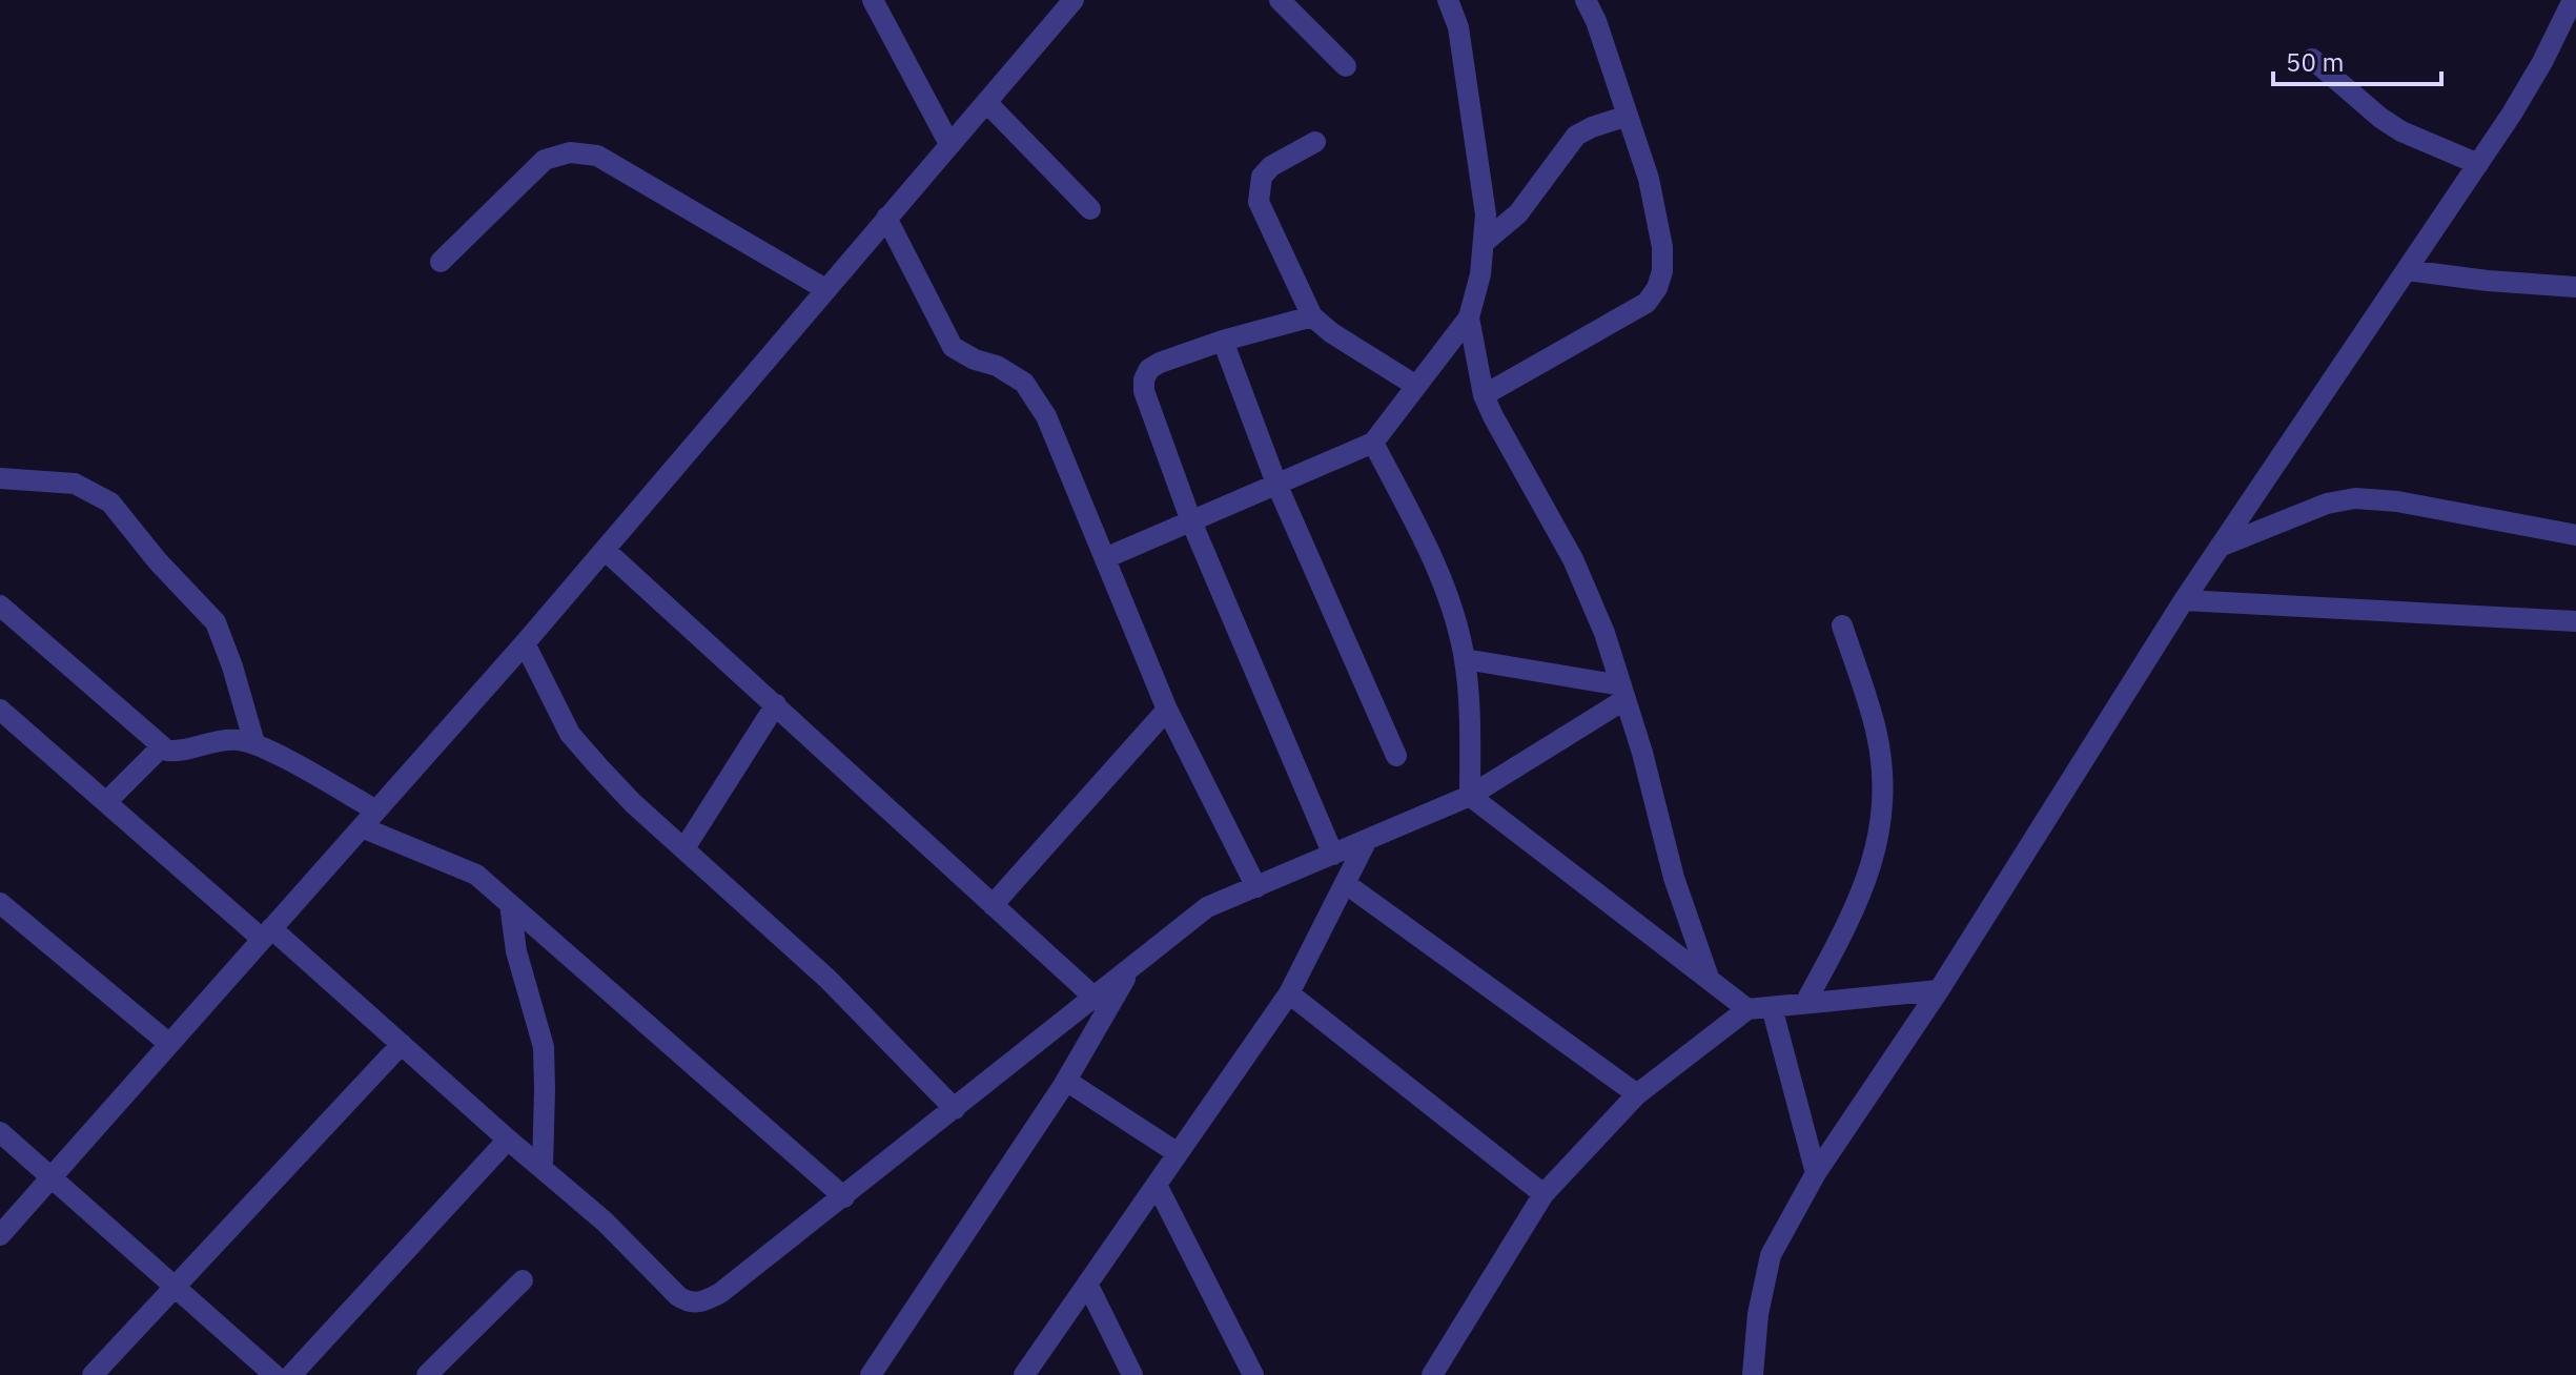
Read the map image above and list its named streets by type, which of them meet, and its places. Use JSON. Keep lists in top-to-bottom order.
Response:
{
  "scale_bar": "50 m"
}
